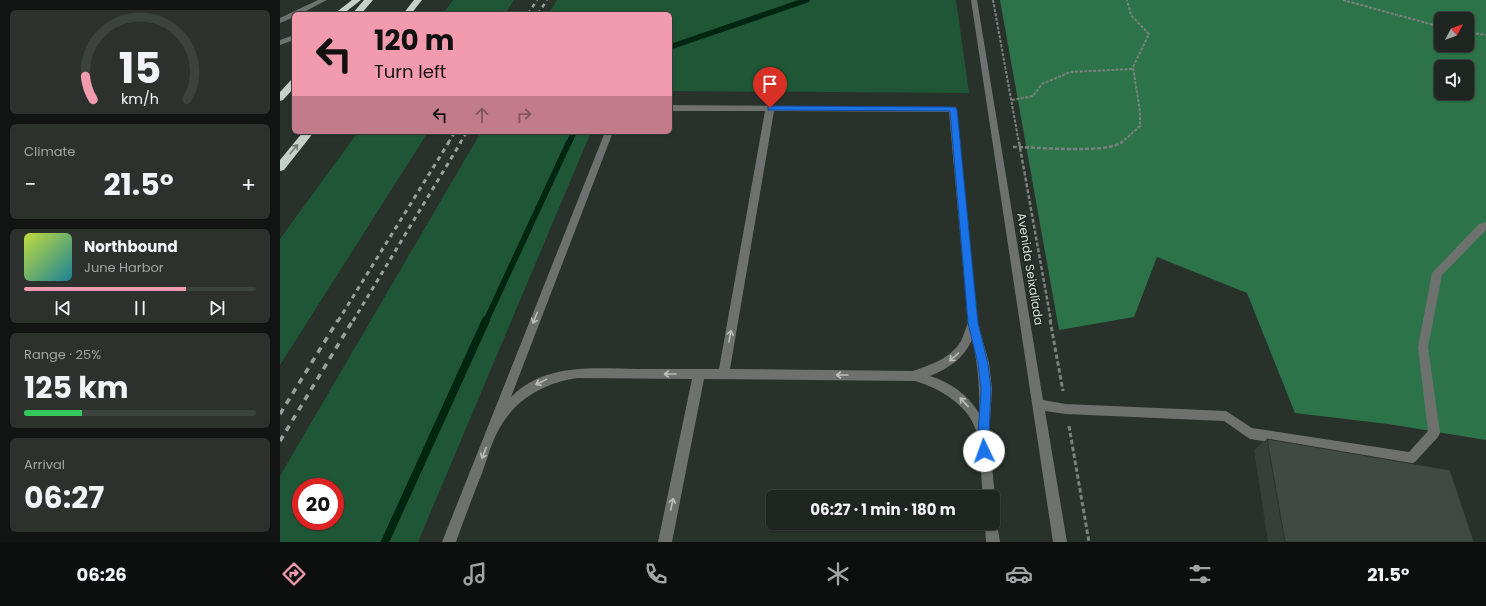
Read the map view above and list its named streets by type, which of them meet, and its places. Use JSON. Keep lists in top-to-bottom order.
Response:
{
  "streets": {
    "street": ["Avenida Seixalíada"]
  },
  "north": "top right",
  "page": {
    "turn": ["120 m", "Turn left"],
    "tile": [
      "Climate",
      ["Range · 25%", "125 km"],
      ["Arrival", "06:27"]
    ],
    "heat": ["−", "21.5°", "+"],
    "song": ["Northbound", "June Harbor"],
    "limit": "20",
    "trip": "06:27 · 1 min · 180 m",
    "tabs": ["06:26", "21.5°"],
    "gauge": ["15", "km/h"]
  }
}
